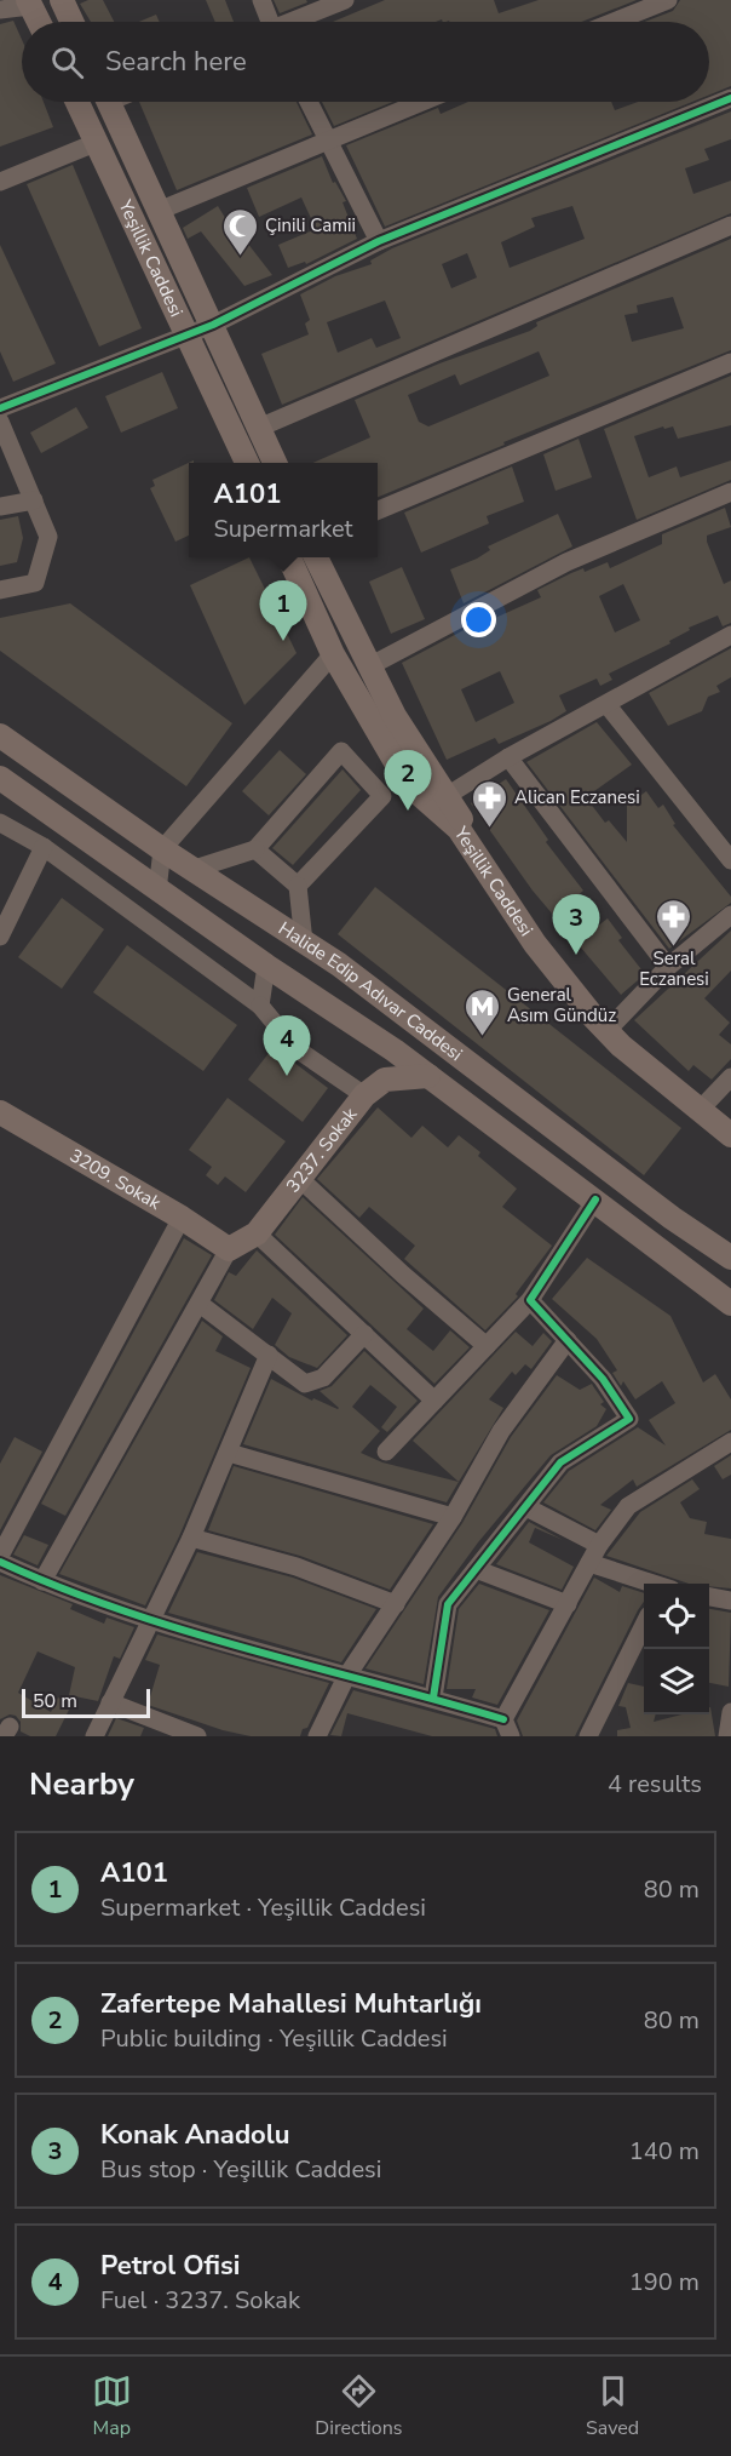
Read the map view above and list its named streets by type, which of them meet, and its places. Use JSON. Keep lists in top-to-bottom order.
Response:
{
  "streets": {
    "main road": [
      "Yeşillik Caddesi",
      "Halide Edip Adıvar Caddesi",
      "3237. Sokak",
      "3209. Sokak"
    ]
  },
  "crossings": [
    ["Halide Edip Adıvar Caddesi", "3237. Sokak"],
    ["3237. Sokak", "3209. Sokak"]
  ],
  "places": {
    "mosque": ["Çinili Camii"],
    "pharmacy": ["Alican Eczanesi", "Seral Eczanesi"],
    "metro station": ["General Asım Gündüz"]
  },
  "scale_bar": "50 m",
  "page": {
    "search": "Search here",
    "popup": ["A101", "Supermarket"],
    "pins": [
      "1",
      "2",
      "3",
      "4"
    ],
    "scale": "50 m",
    "heading": ["Nearby", "4 results"],
    "list": [
      {
        "mark": "1",
        "name": "A101",
        "note": "Supermarket · Yeşillik Caddesi",
        "value": "80 m"
      },
      {
        "mark": "2",
        "name": "Zafertepe Mahallesi Muhtarlığı",
        "note": "Public building · Yeşillik Caddesi",
        "value": "80 m"
      },
      {
        "mark": "3",
        "name": "Konak Anadolu",
        "note": "Bus stop · Yeşillik Caddesi",
        "value": "140 m"
      },
      {
        "mark": "4",
        "name": "Petrol Ofisi",
        "note": "Fuel · 3237. Sokak",
        "value": "190 m"
      }
    ],
    "nav": ["Map", "Directions", "Saved"]
  }
}
